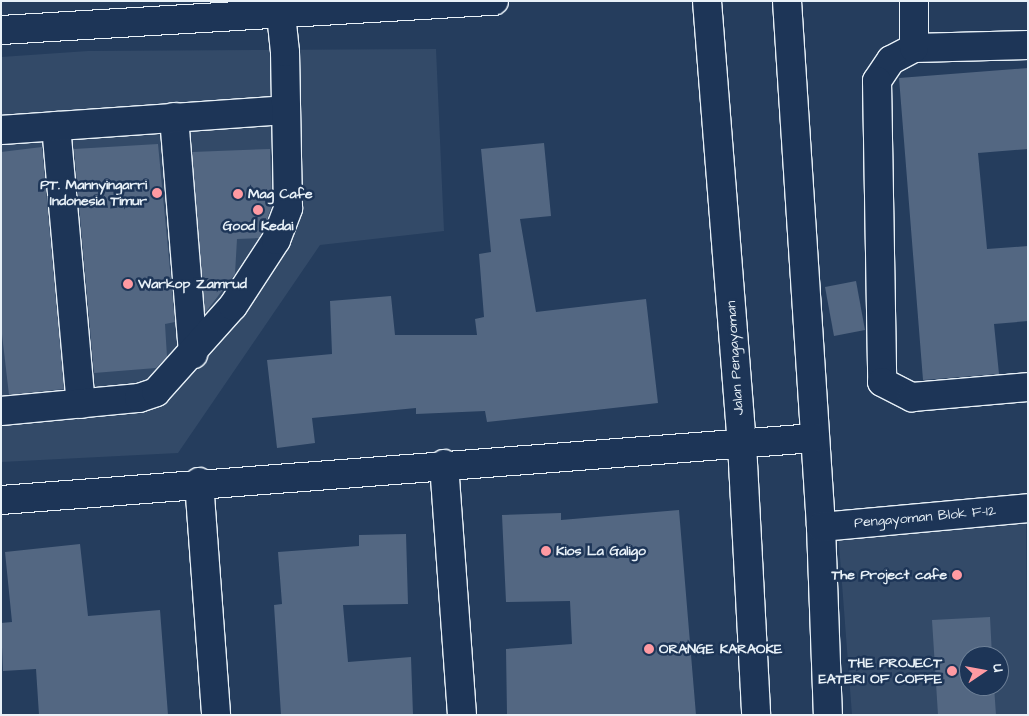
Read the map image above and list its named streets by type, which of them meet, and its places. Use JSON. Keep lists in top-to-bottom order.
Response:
{
  "streets": {
    "main road": ["Jalan Pengayoman", "Pengayoman Blok F-12"]
  },
  "places": [
    "PT. Mannyingarri Indonesia Timur",
    "Mag Cafe",
    "Good Kedai",
    "Warkop Zamrud",
    "Kios La Galigo",
    "The Project cafe",
    "ORANGE KARAOKE",
    "THE PROJECT EATERI OF COFFE"
  ],
  "north": "right"
}
